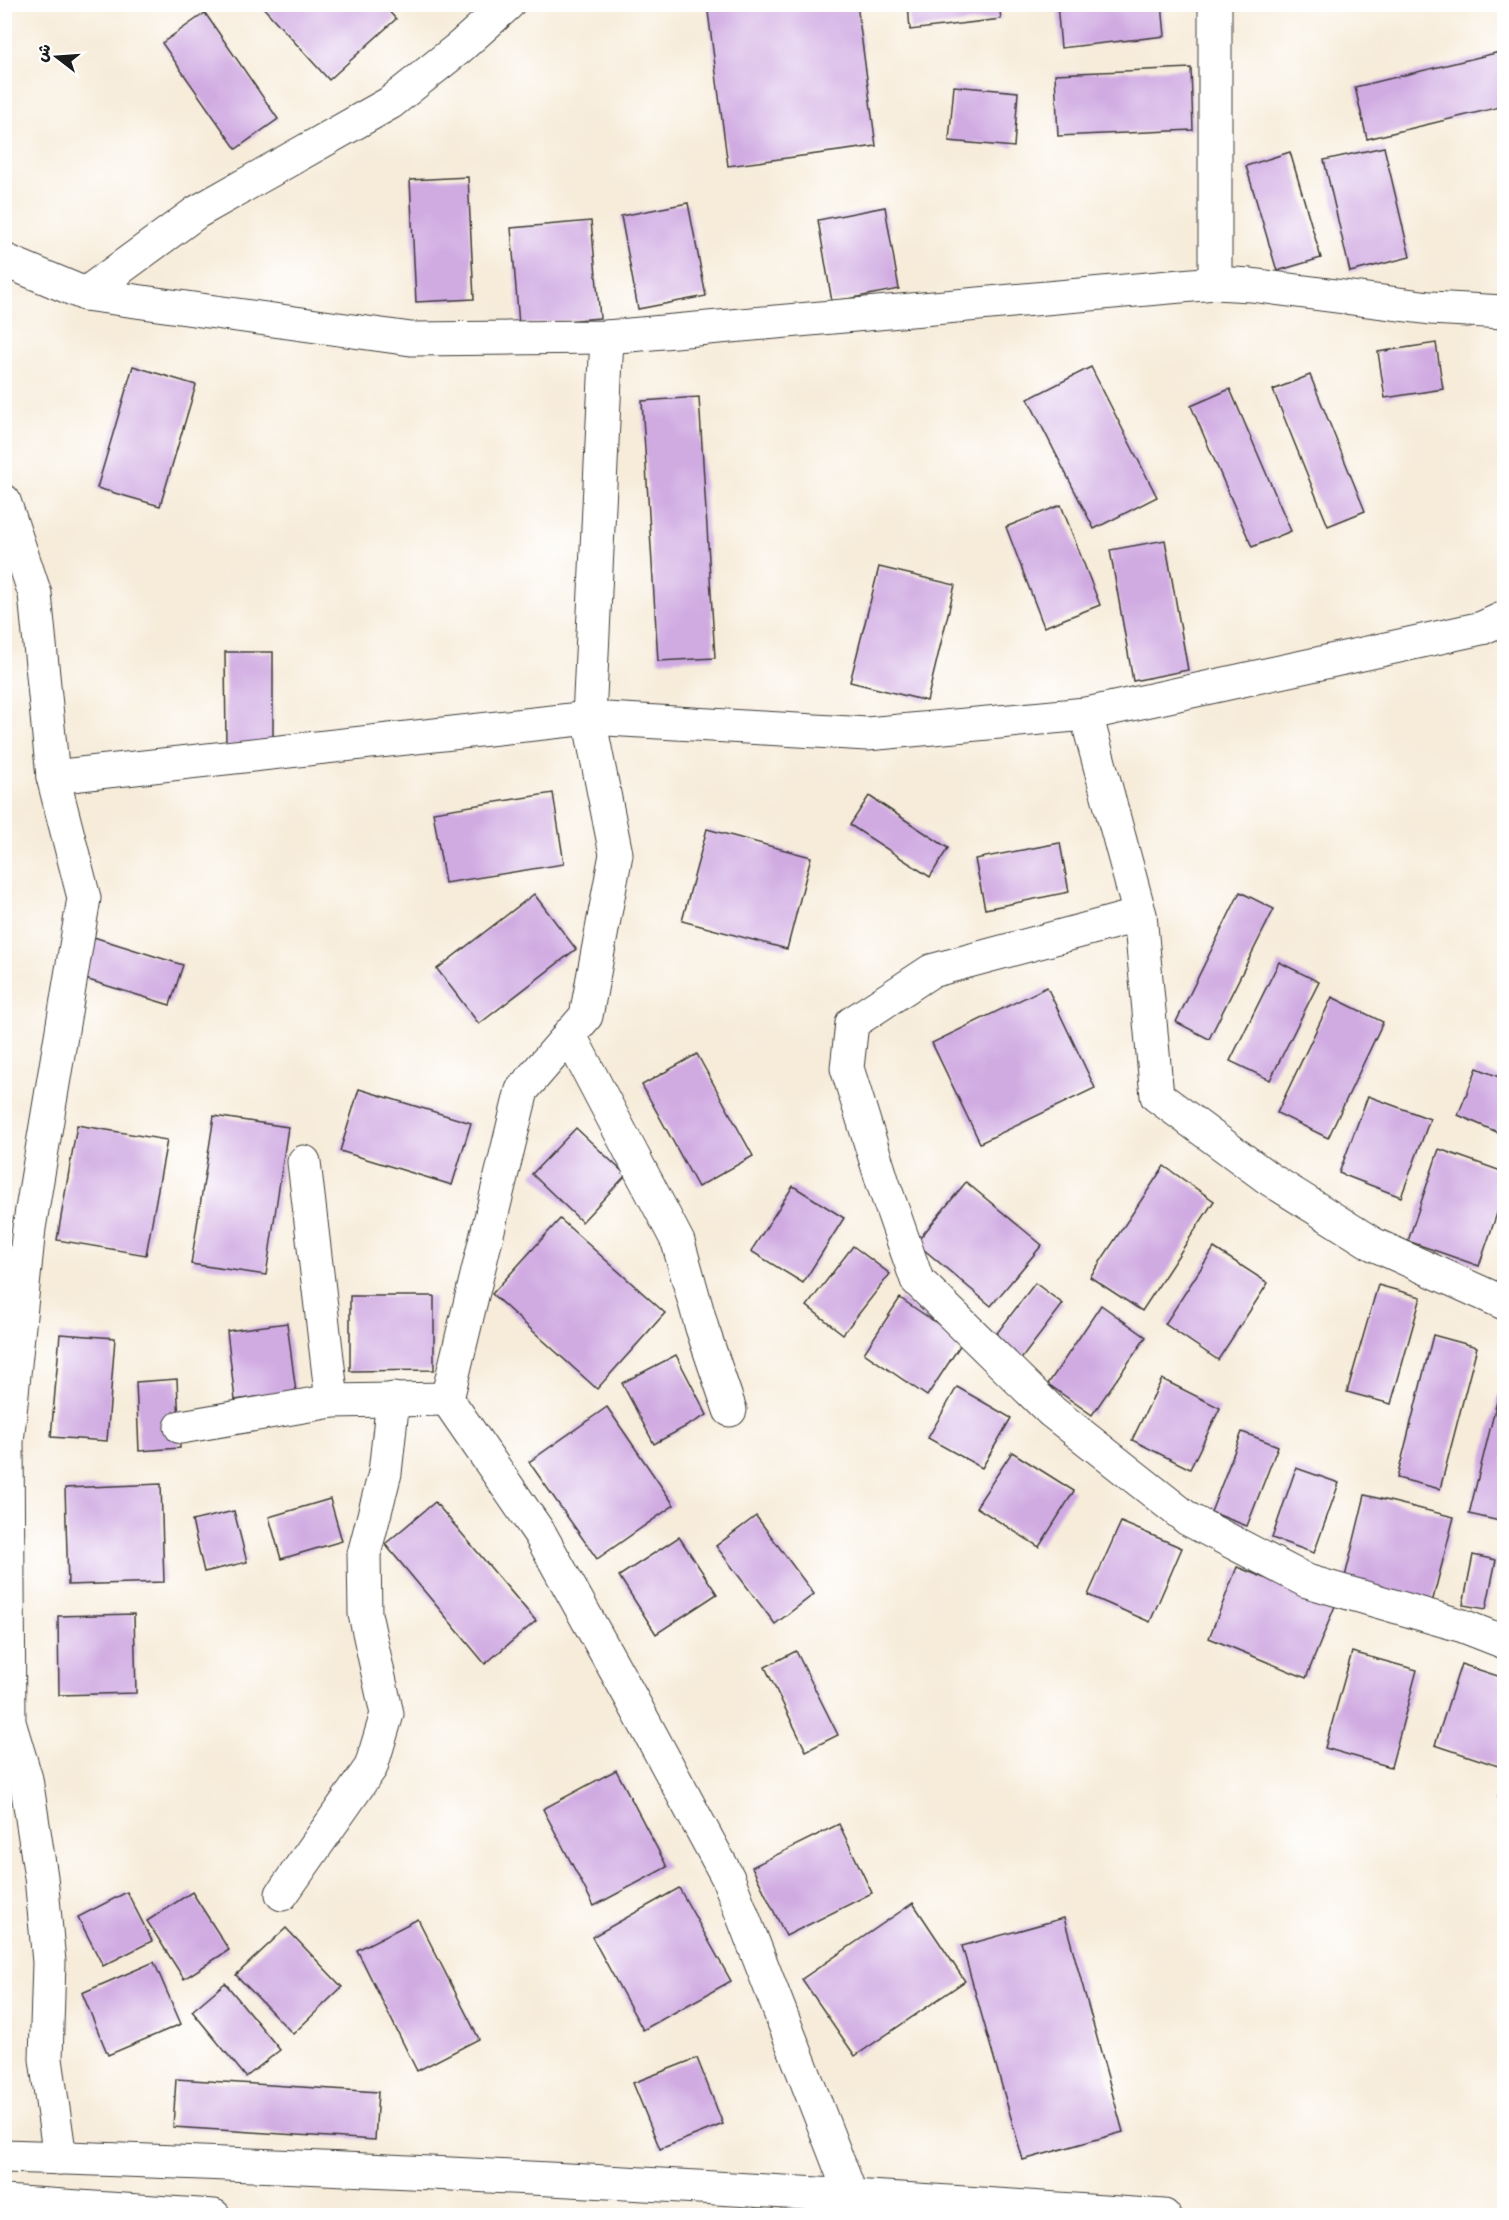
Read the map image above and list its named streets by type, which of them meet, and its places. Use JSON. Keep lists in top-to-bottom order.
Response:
{
  "north": "left"
}
